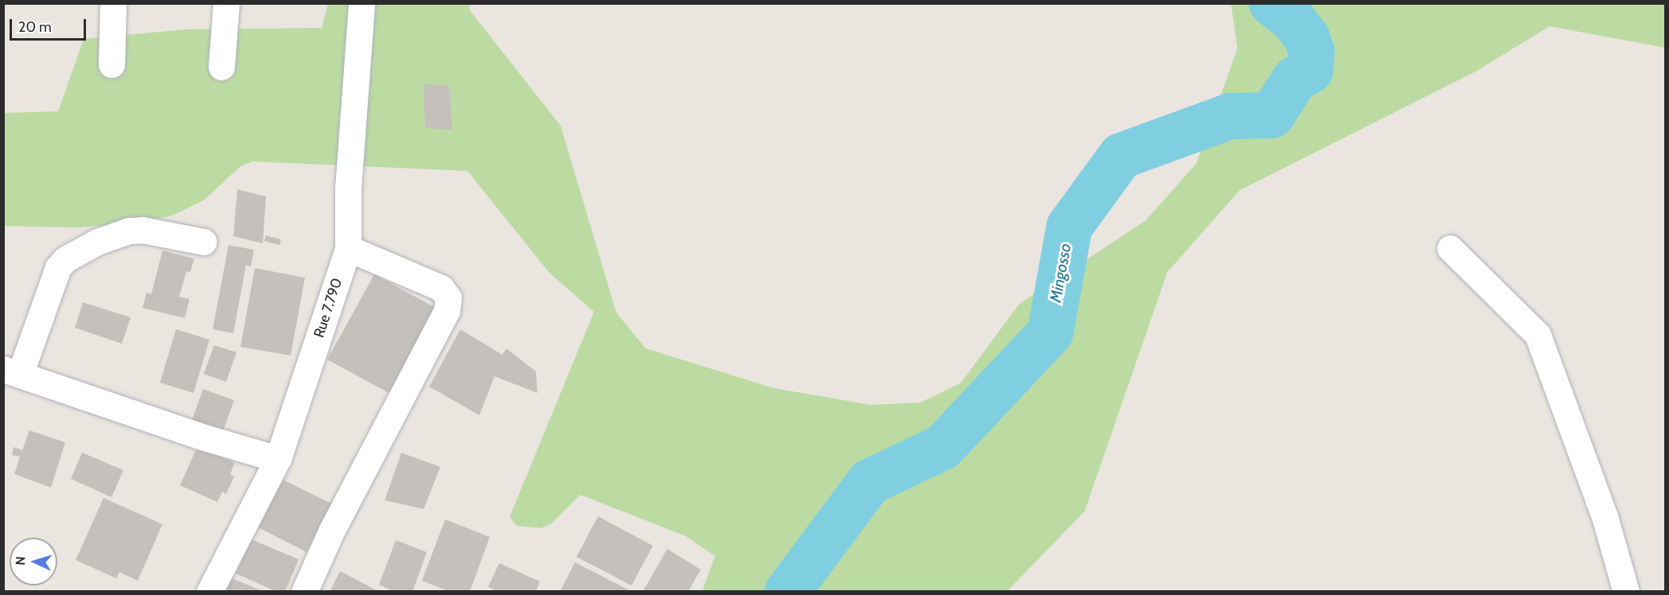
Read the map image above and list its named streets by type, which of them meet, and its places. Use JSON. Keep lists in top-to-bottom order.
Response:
{
  "streets": {
    "street": ["Rue 7.790"]
  },
  "water": ["Mingosso"],
  "scale_bar": "20 m",
  "north": "left"
}
